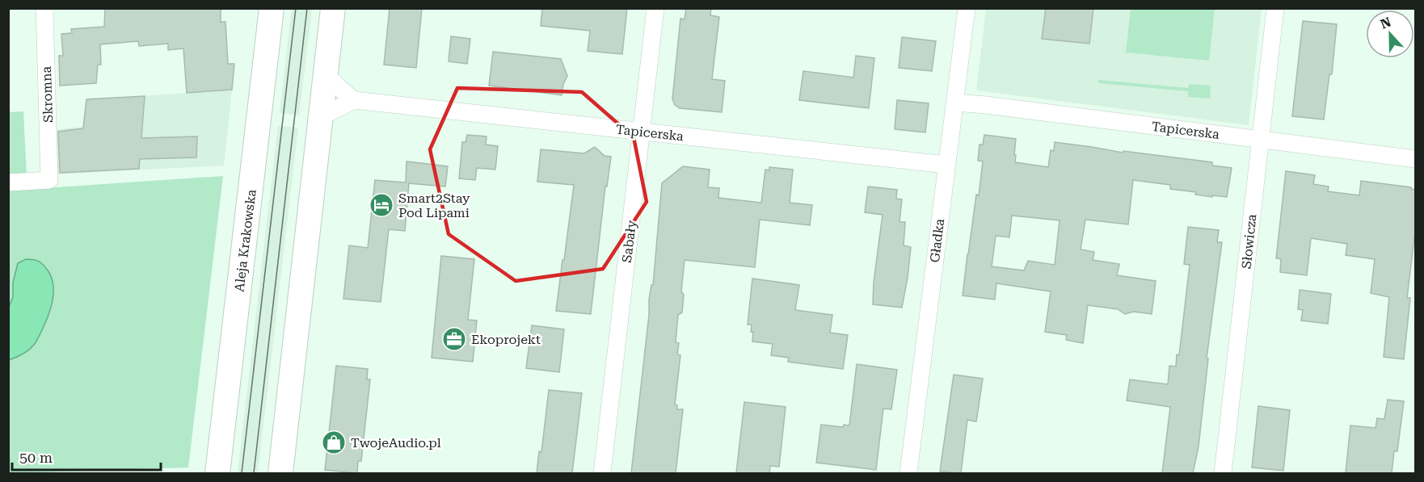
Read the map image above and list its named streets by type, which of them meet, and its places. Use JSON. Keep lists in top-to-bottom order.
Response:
{
  "streets": {
    "main road": ["Aleja Krakowska"],
    "street": [
      "Skromna",
      "Tapicerska",
      "Gładka",
      "Sabały",
      "Słowicza"
    ]
  },
  "crossings": [
    ["Tapicerska", "Gładka"],
    ["Tapicerska", "Sabały"],
    ["Tapicerska", "Słowicza"]
  ],
  "places": {
    "hotel": ["Smart2Stay Pod Lipami"],
    "office": ["Ekoprojekt"],
    "shop": ["TwojeAudio.pl"]
  },
  "scale_bar": "50 m",
  "north": "top"
}
